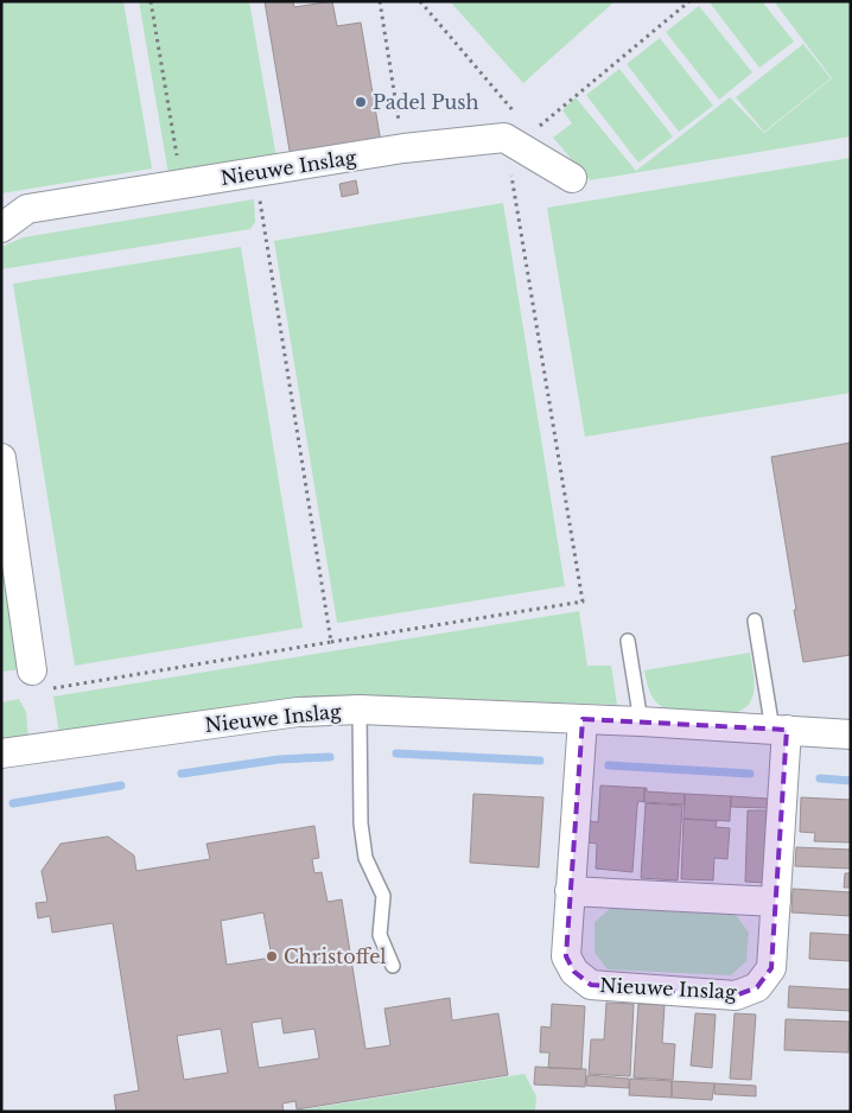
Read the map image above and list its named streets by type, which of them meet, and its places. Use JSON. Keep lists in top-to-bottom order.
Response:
{
  "streets": {
    "street": ["Nieuwe Inslag"]
  },
  "places": ["Padel Push", "Christoffel"]
}
